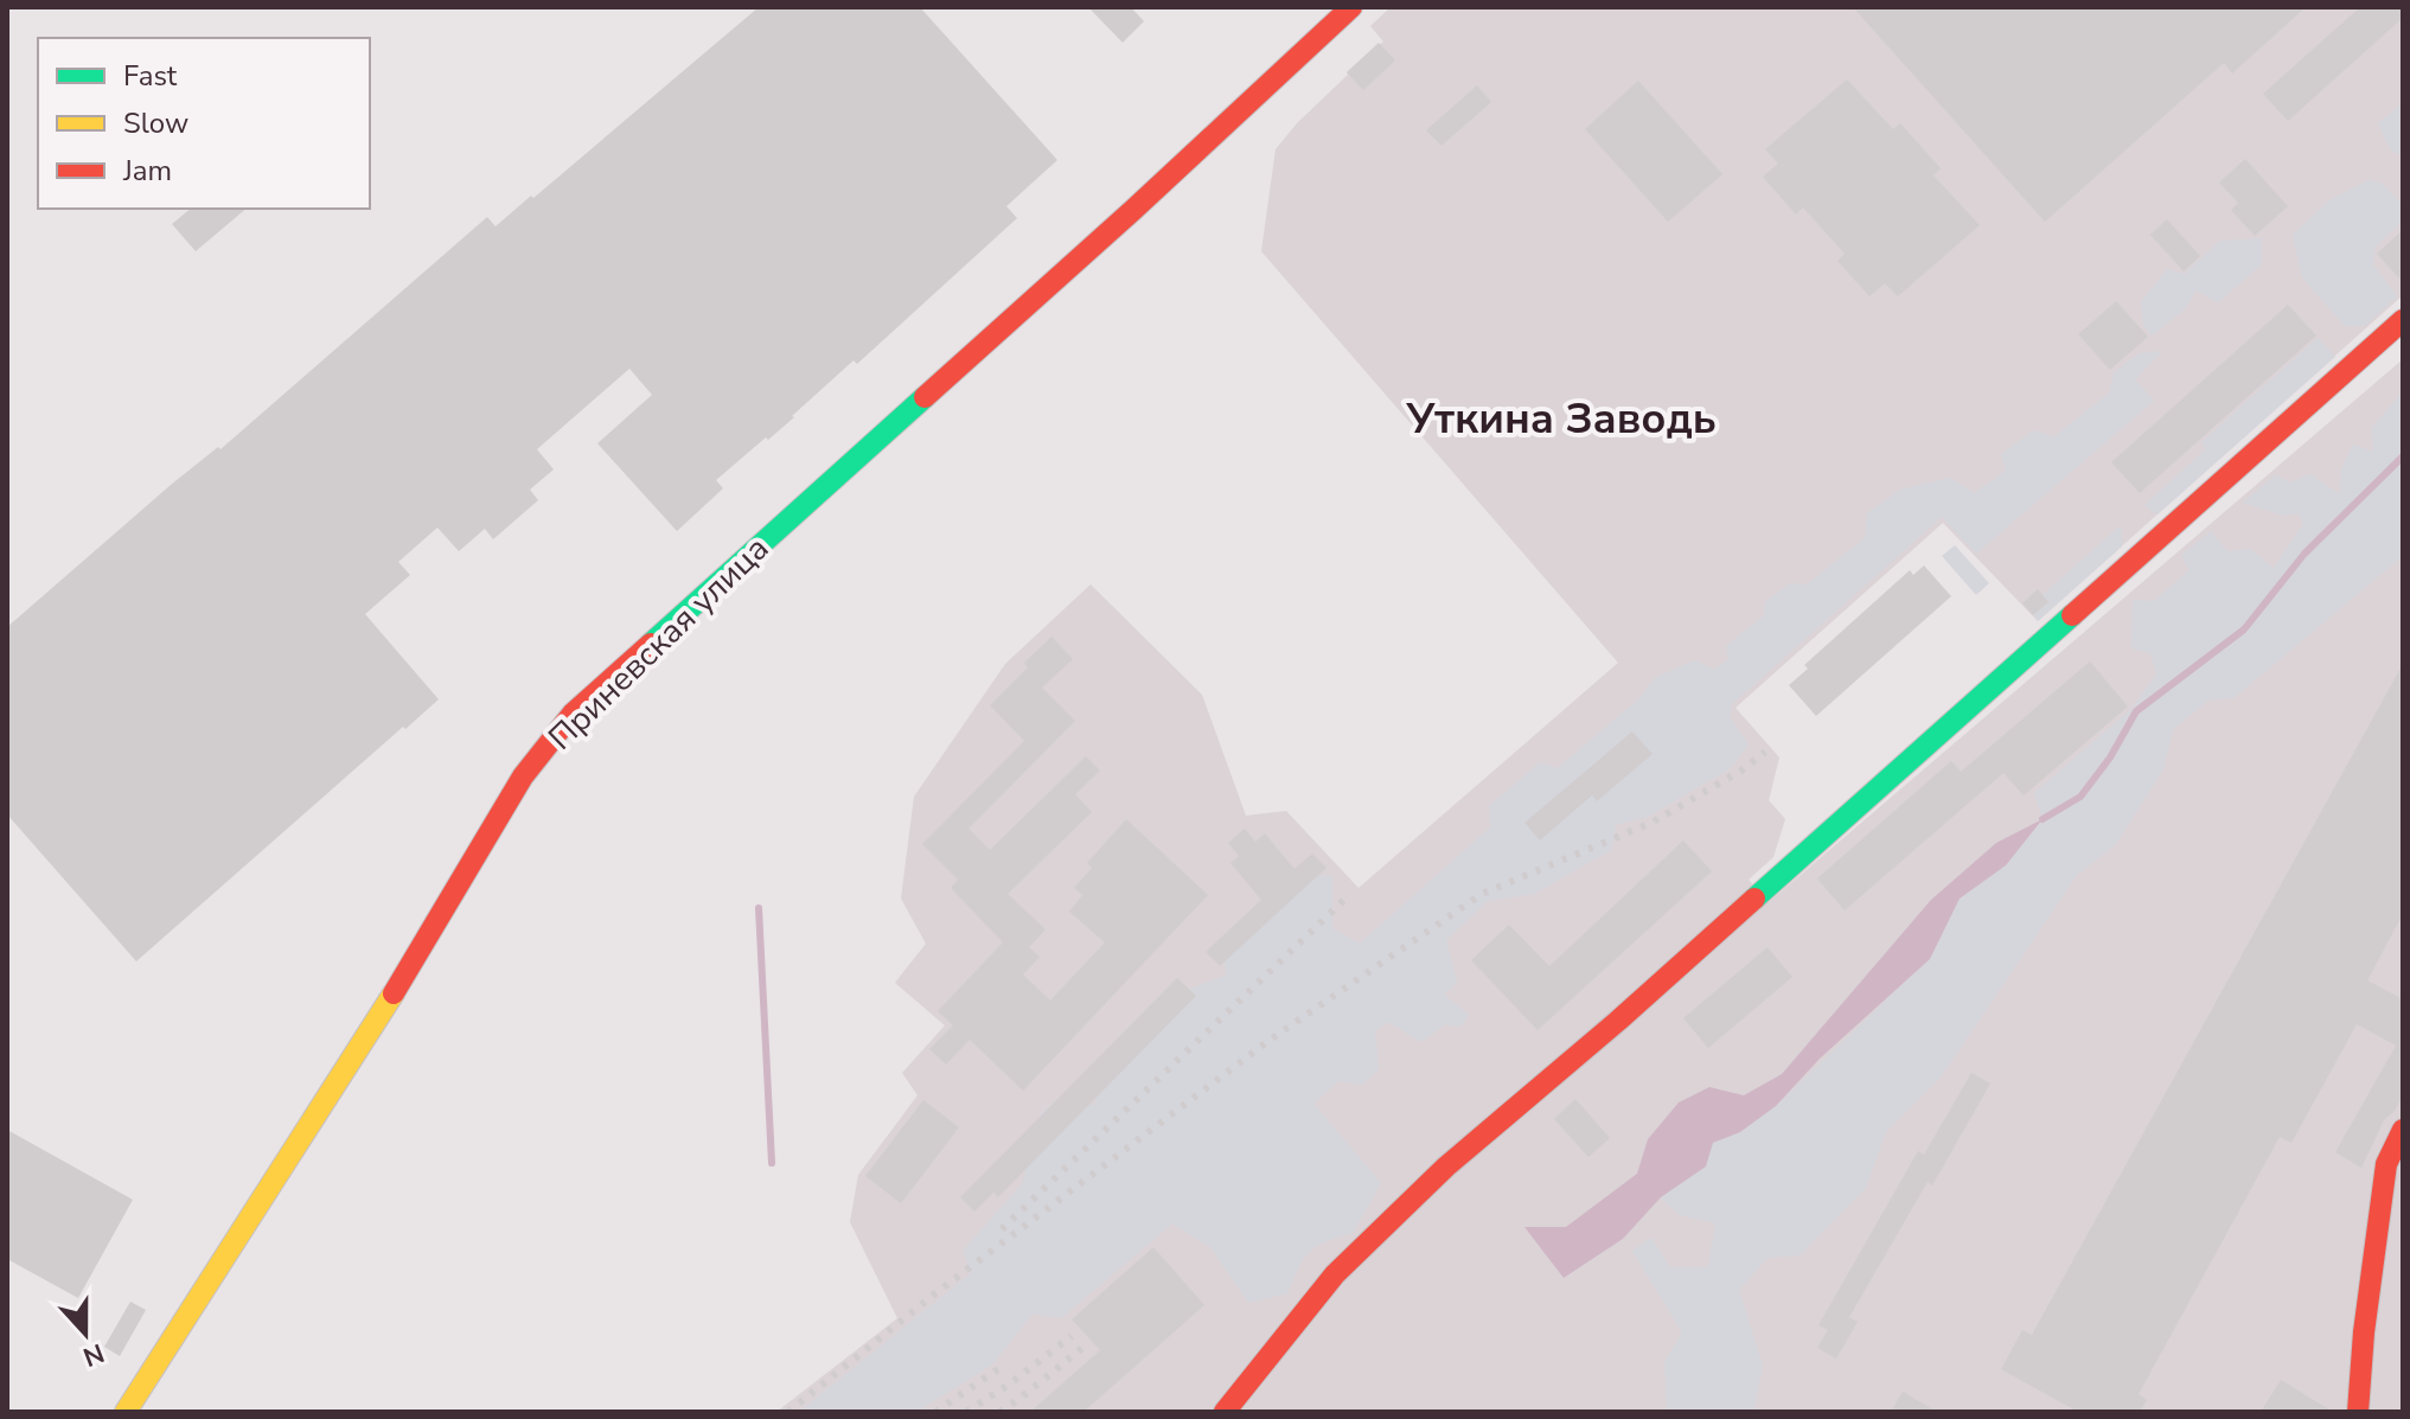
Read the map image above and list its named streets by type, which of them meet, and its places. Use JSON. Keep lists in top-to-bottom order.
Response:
{
  "streets": {
    "street": ["Приневская улица"]
  },
  "districts": ["Уткина Заводь"],
  "legend": ["Fast", "Slow", "Jam"],
  "north": "bottom"
}
